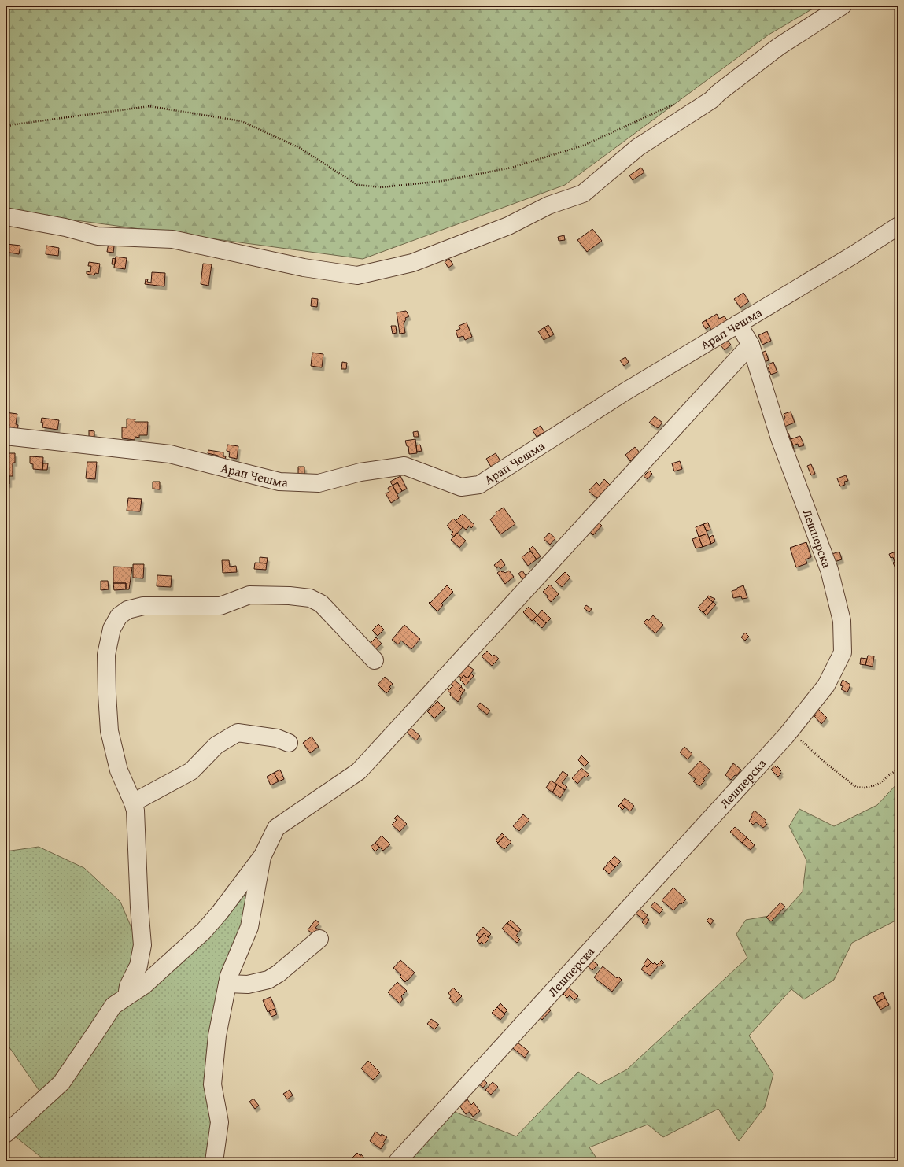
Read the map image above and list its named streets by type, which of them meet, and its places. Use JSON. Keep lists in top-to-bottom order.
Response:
{
  "streets": {
    "street": ["Арап Чешма", "Лешперска"]
  },
  "crossings": [
    ["Арап Чешма", "Лешперска"]
  ]
}
